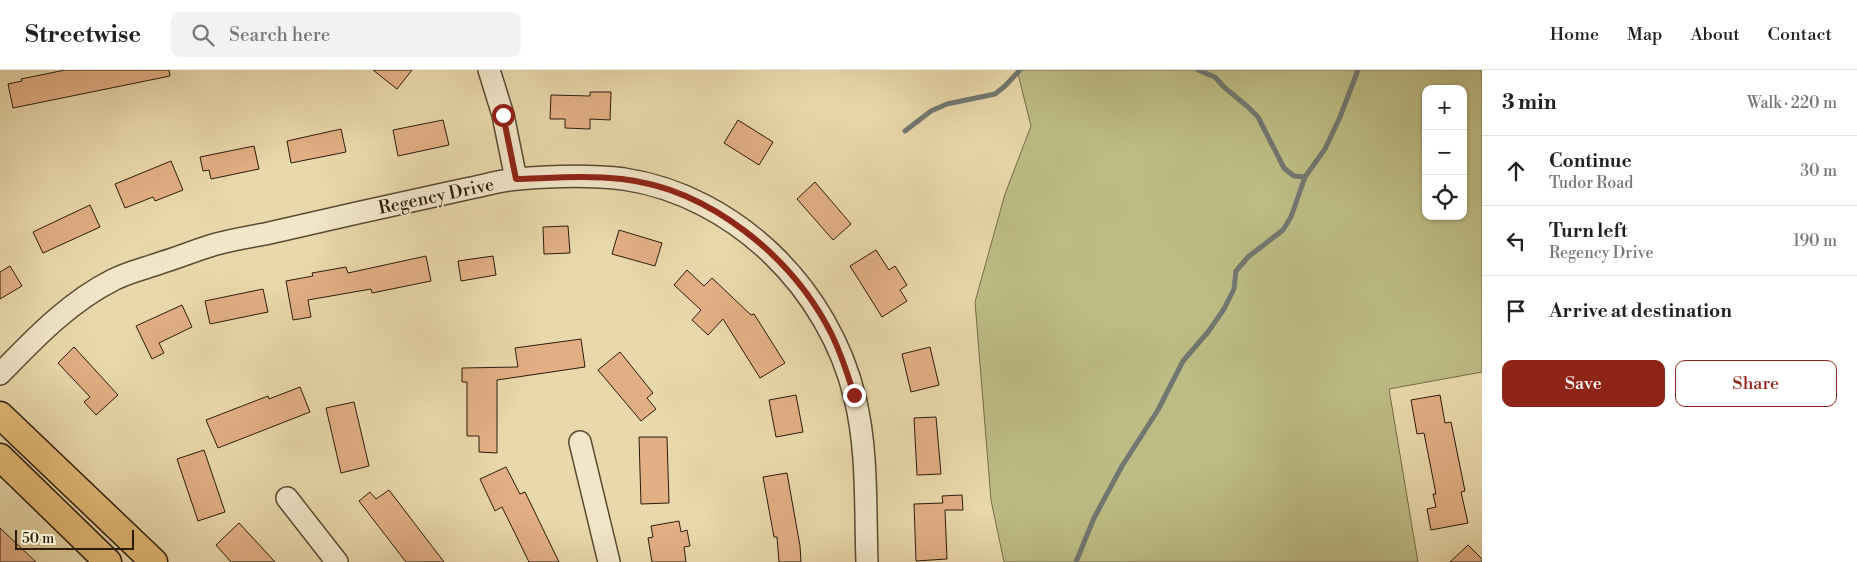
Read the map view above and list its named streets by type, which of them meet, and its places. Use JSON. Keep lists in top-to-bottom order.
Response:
{
  "streets": {
    "street": ["Regency Drive"]
  },
  "scale_bar": "50 m",
  "page": {
    "header": "Streetwise",
    "search": "Search here",
    "nav": [
      "Home",
      "Map",
      "About",
      "Contact"
    ],
    "heading": ["3 min", "Walk · 220 m"],
    "map_buttons": ["+", "−"],
    "list": [
      ["Continue", "Tudor Road", "30 m"],
      ["Turn left", "Regency Drive", "190 m"],
      "Arrive at destination"
    ],
    "buttons": ["Save", "Share"],
    "scale": "50 m"
  }
}
